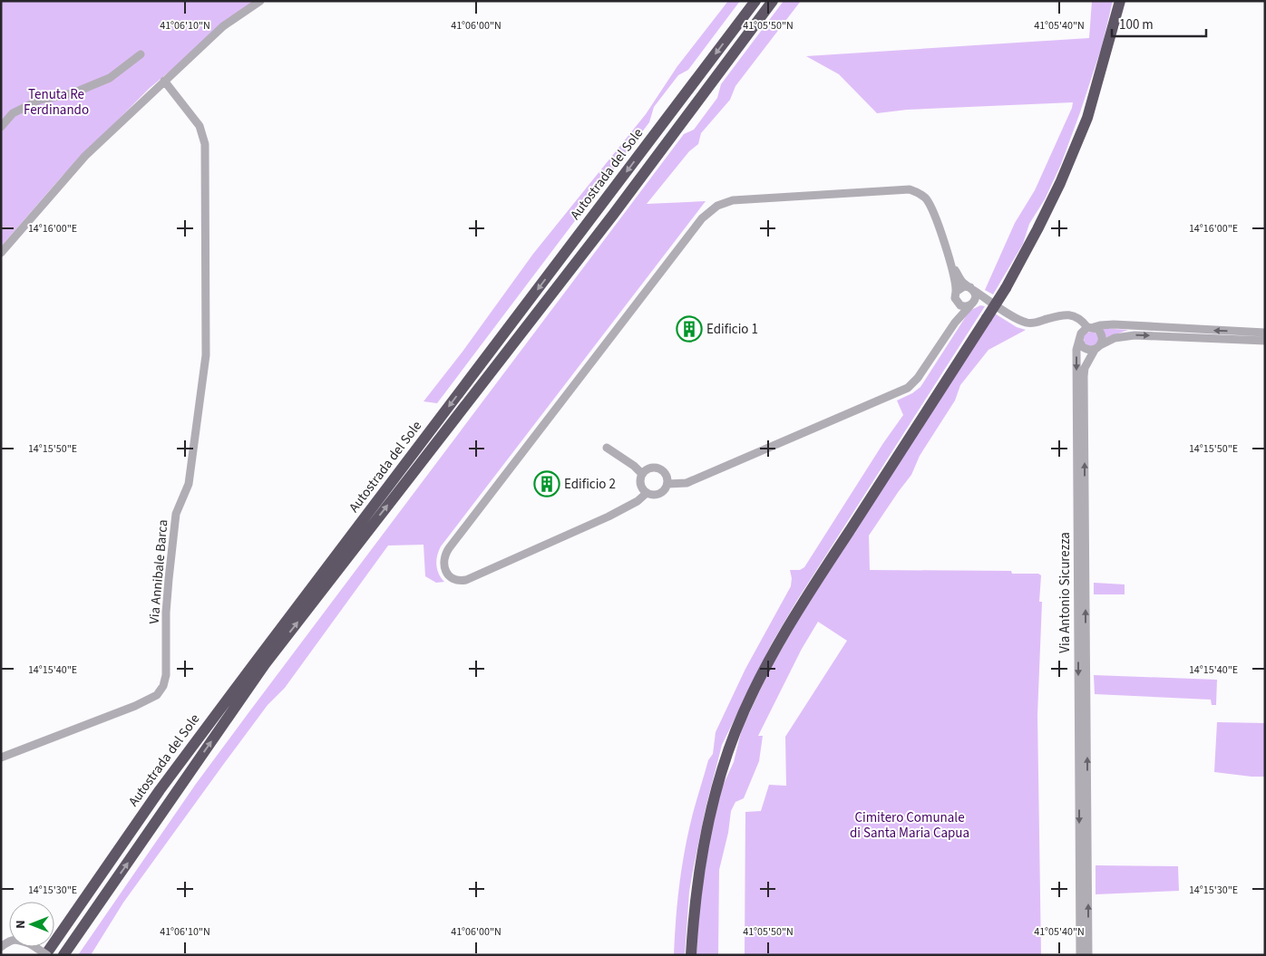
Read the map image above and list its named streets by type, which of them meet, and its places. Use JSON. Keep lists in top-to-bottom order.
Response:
{
  "streets": {
    "highway": ["Autostrada del Sole"],
    "street": ["Via Annibale Barca", "Via Antonio Sicurezza"]
  },
  "parks": ["Tenuta Re Ferdinando", "Cimitero Comunale di Santa Maria Capua"],
  "places": {
    "building": ["Edificio 1", "Edificio 2"]
  },
  "scale_bar": "100 m",
  "north": "left",
  "coordinates": [
    "41°06'10\"N",
    "41°06'00\"N",
    "41°05'50\"N",
    "41°05'40\"N",
    "14°16'00\"E",
    "14°15'50\"E",
    "14°15'40\"E",
    "14°15'30\"E"
  ]
}
